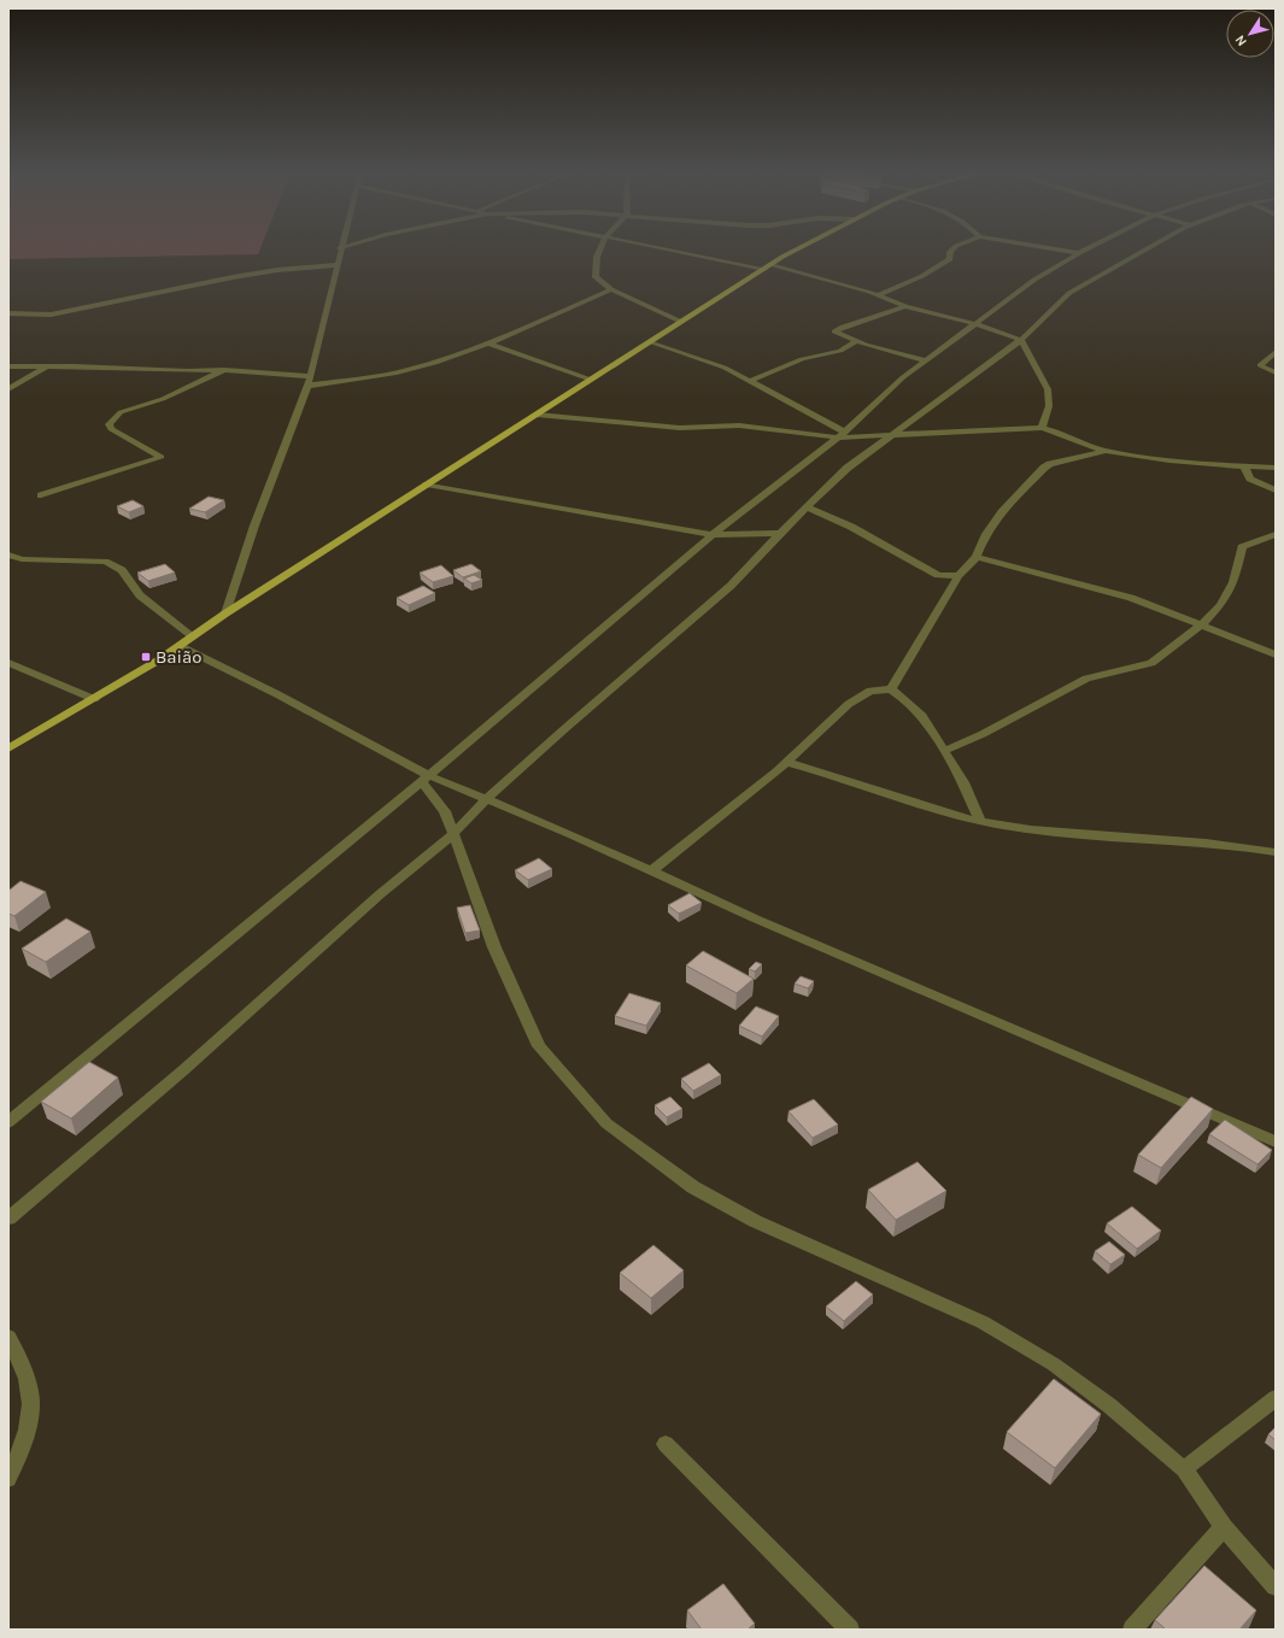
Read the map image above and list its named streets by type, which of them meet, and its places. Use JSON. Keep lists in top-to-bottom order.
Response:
{
  "places": {
    "transit": ["Baião"]
  },
  "north": "bottom left"
}
